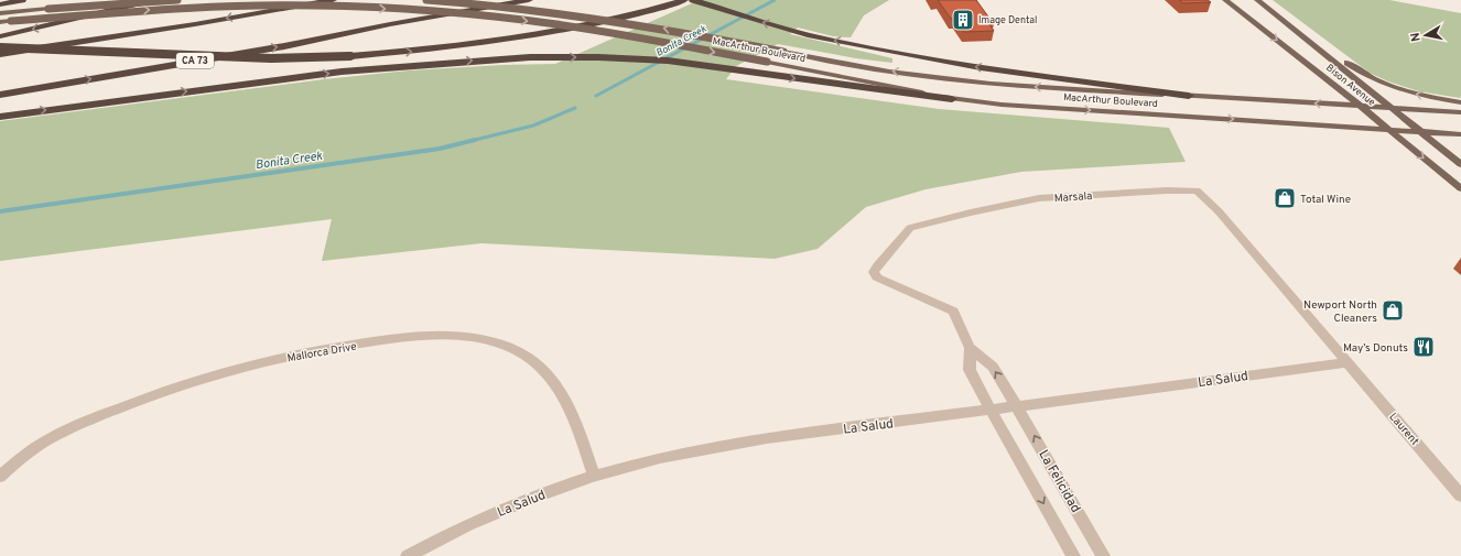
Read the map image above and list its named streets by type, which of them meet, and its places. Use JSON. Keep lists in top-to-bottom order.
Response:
{
  "streets": {
    "highway": ["CA 73"],
    "main road": ["MacArthur Boulevard", "Bison Avenue"],
    "street": [
      "Marsala",
      "Mallorca Drive",
      "La Salud",
      "Laurent",
      "La Felicidad"
    ]
  },
  "crossings": [
    ["MacArthur Boulevard", "Bison Avenue"],
    ["Marsala", "La Salud"],
    ["Marsala", "Laurent"],
    ["Marsala", "La Felicidad"],
    ["Mallorca Drive", "La Salud"],
    ["La Salud", "Laurent"],
    ["La Salud", "La Felicidad"]
  ],
  "water": ["Bonita Creek"],
  "places": {
    "building": ["Image Dental"],
    "shop": ["Total Wine", "Newport North Cleaners"],
    "restaurant": ["May’s Donuts"]
  },
  "north": "left"
}
